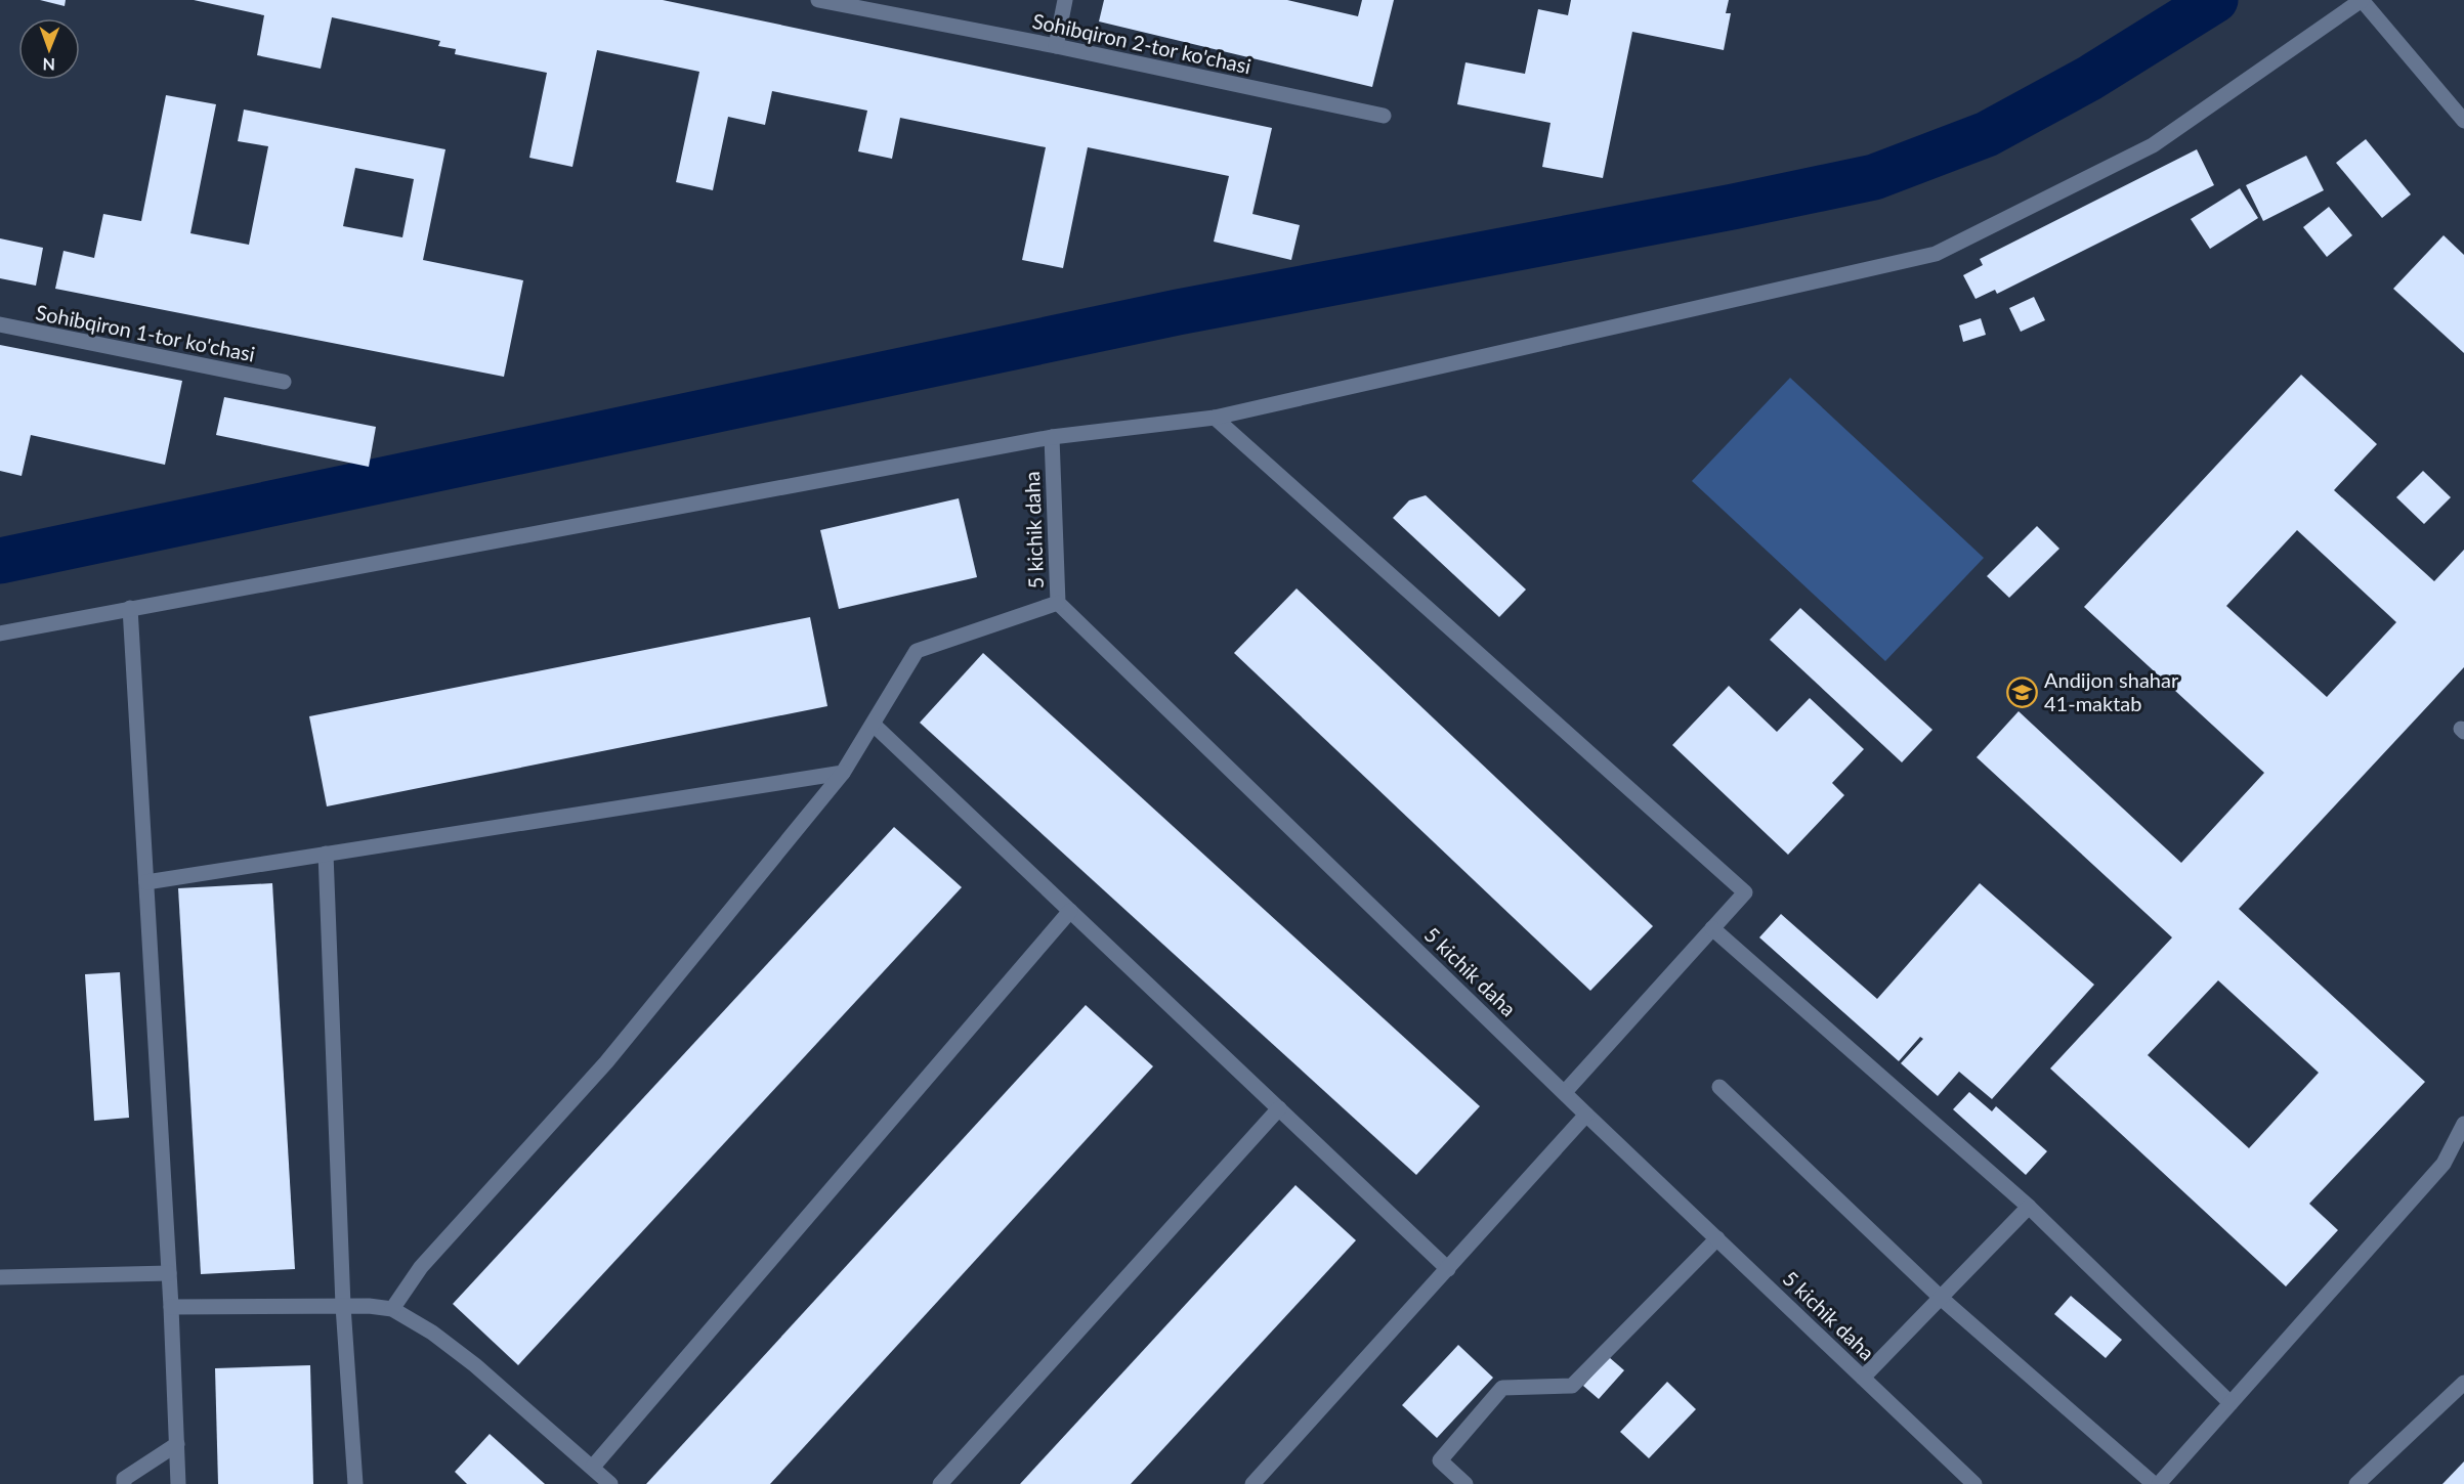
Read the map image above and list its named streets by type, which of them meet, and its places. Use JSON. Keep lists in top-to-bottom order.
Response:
{
  "streets": {
    "street": ["Sohibqiron 2-tor ko'chasi", "Sohibqiron 1-tor ko'chasi", "5 kichik daha"]
  },
  "places": {
    "school or university": ["Andijon shahar 41-maktab"]
  },
  "north": "bottom"
}
